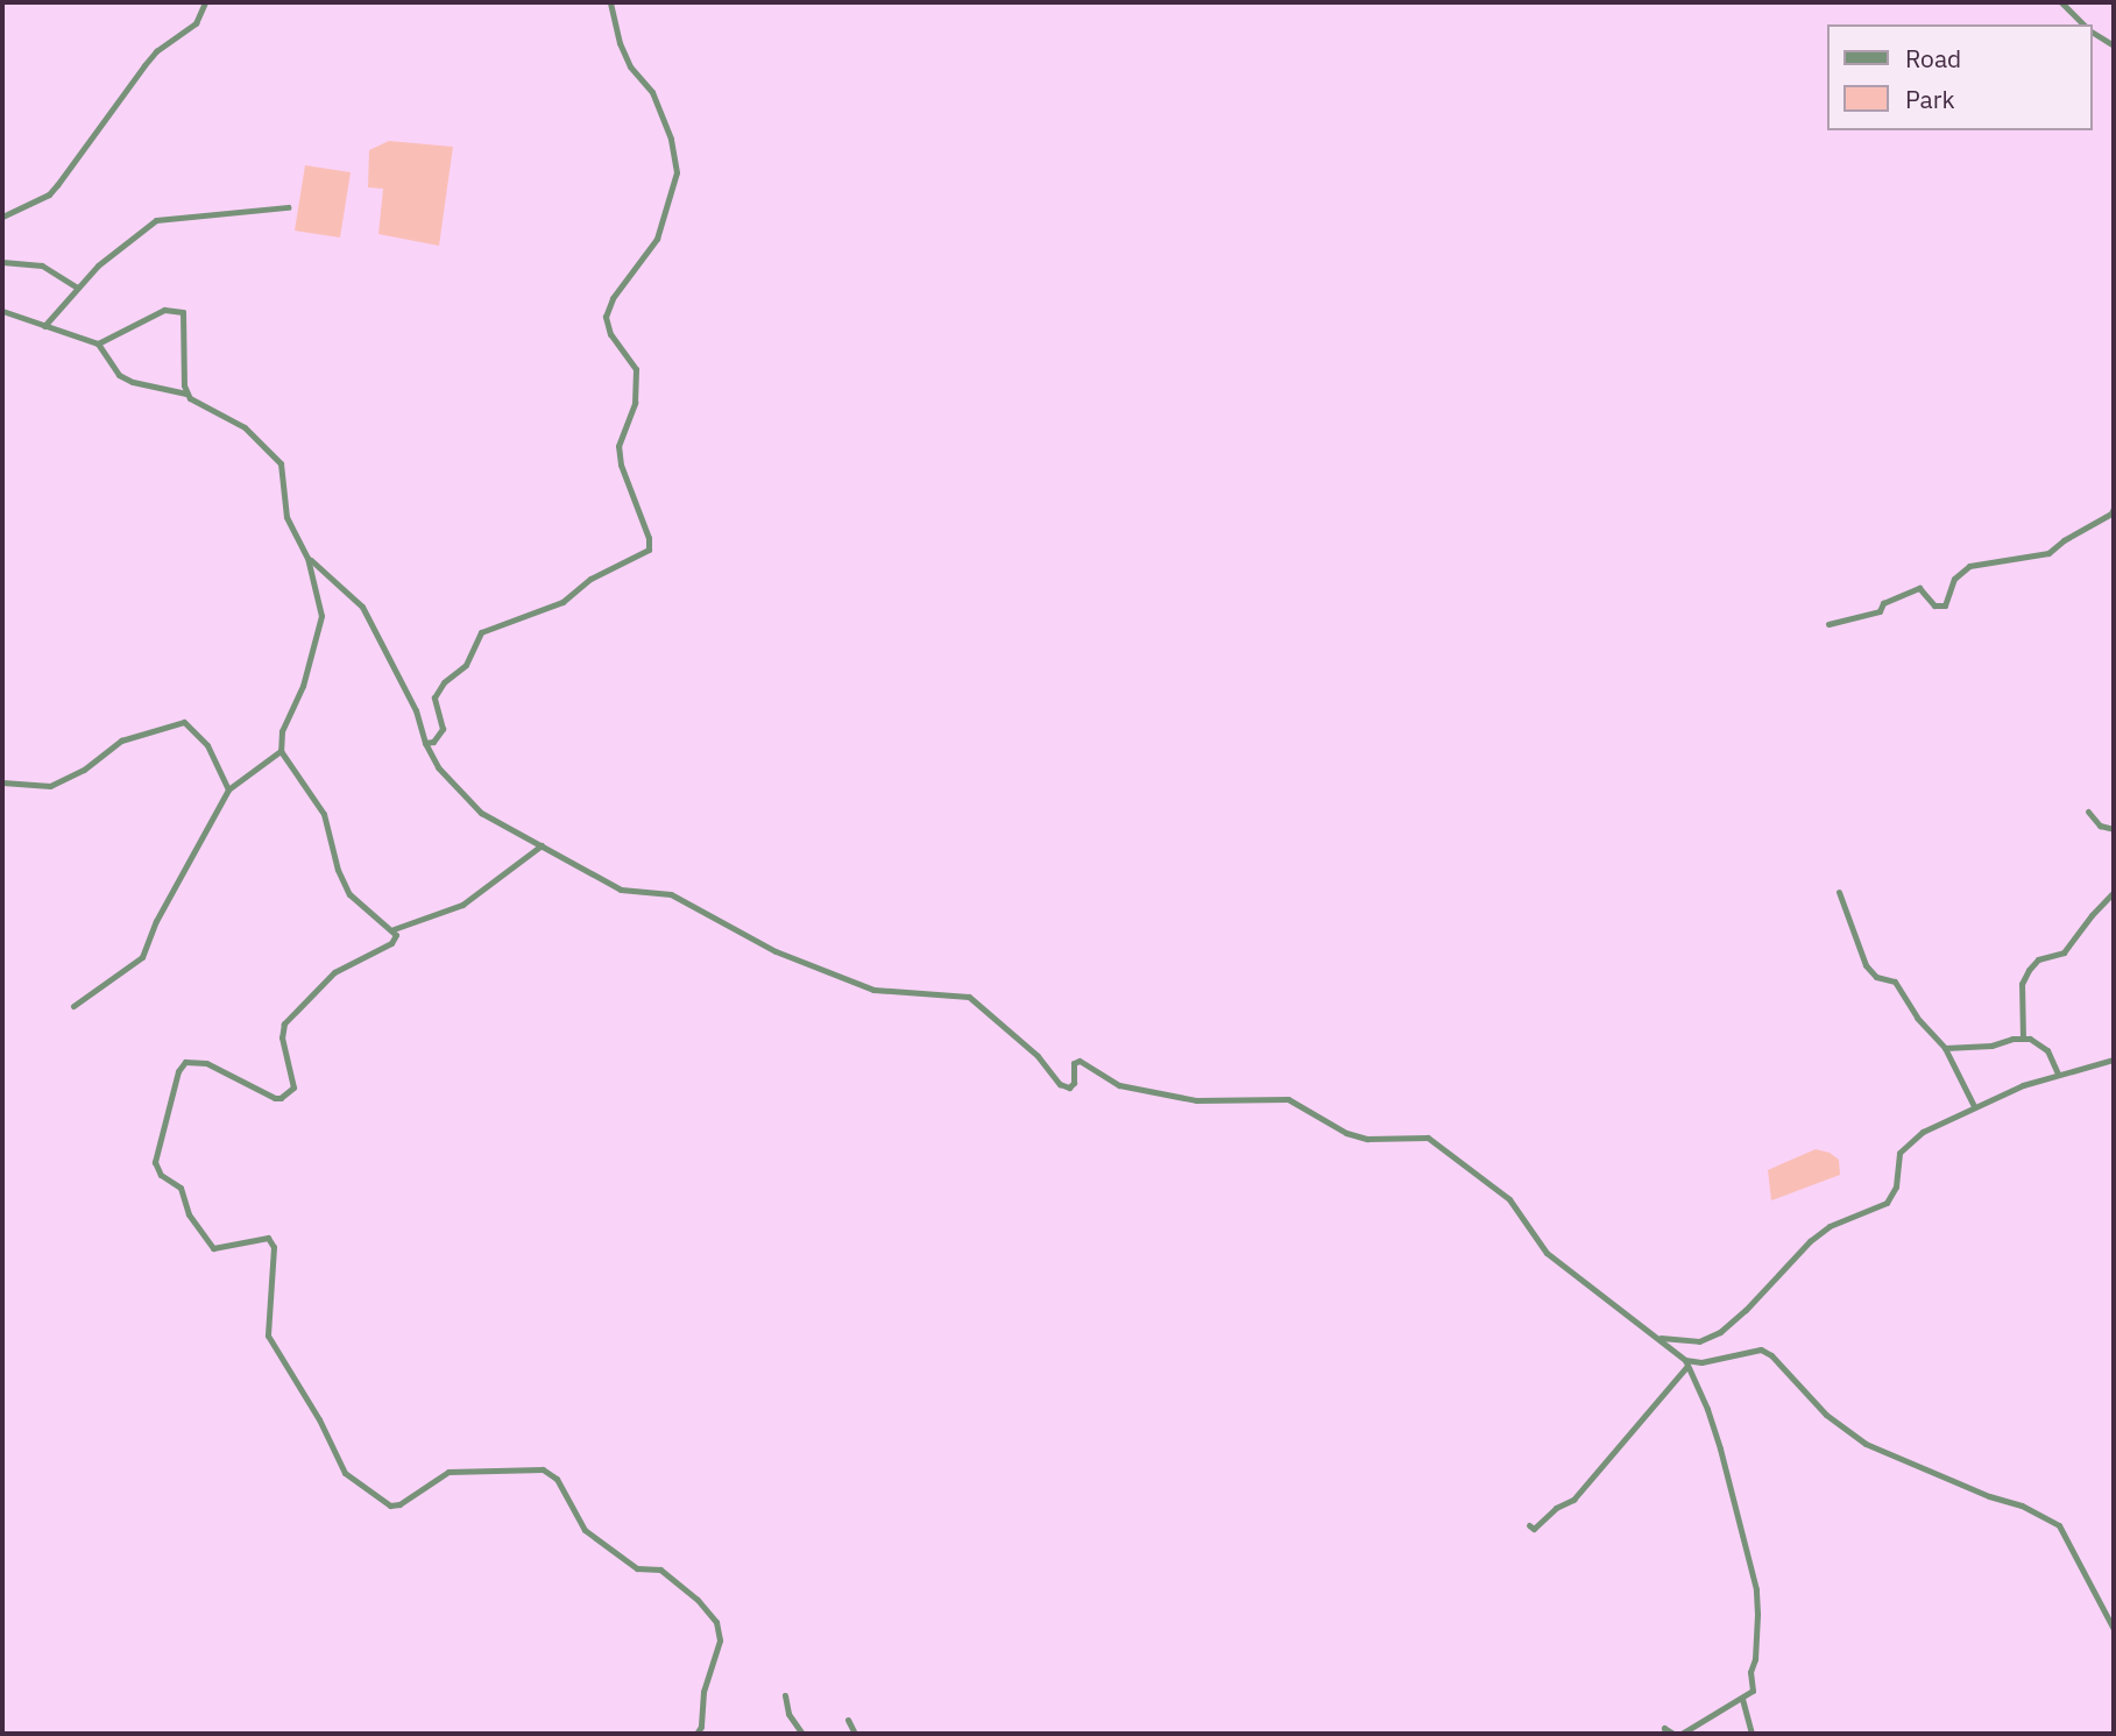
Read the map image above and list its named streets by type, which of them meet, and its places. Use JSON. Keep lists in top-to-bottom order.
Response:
{
  "legend": ["Road", "Park"]
}
